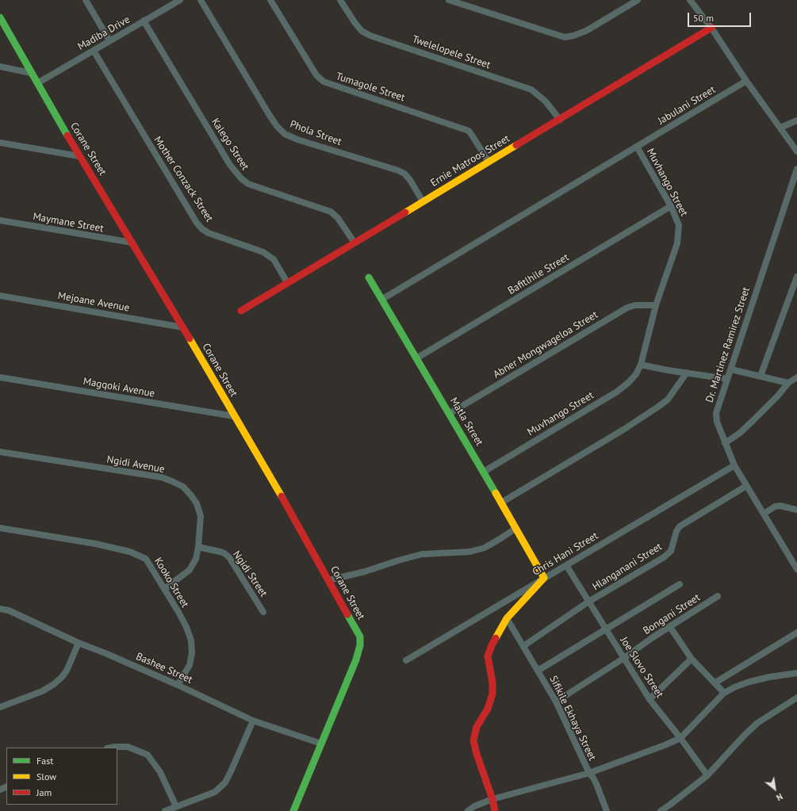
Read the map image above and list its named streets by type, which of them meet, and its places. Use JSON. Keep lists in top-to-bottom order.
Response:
{
  "streets": {
    "street": [
      "Madiba Drive",
      "Twelelopele Street",
      "Tumagole Street",
      "Jabulani Street",
      "Phola Street",
      "Kalego Street",
      "Corane Street",
      "Ernie Matroos Street",
      "Mother Conzack Street",
      "Muvhango Street",
      "Maymane Street",
      "Bafitlhile Street",
      "Mejoane Avenue",
      "Abner Mongwageloa Street",
      "Dr. Martinez Ramirez Street",
      "Magqoki Avenue",
      "Matla Street",
      "Ngidi Avenue",
      "Chris Hani Street",
      "Hlanganani Street",
      "Ngidi Street",
      "Kooko Street",
      "Bongani Street",
      "Joe Slovo Street",
      "Bashee Street",
      "Sifikile Ekhaya Street"
    ]
  },
  "crossings": [
    ["Madiba Drive", "Kalego Street"],
    ["Madiba Drive", "Corane Street"],
    ["Madiba Drive", "Mother Conzack Street"],
    ["Twelelopele Street", "Ernie Matroos Street"],
    ["Tumagole Street", "Ernie Matroos Street"],
    ["Jabulani Street", "Muvhango Street"],
    ["Phola Street", "Ernie Matroos Street"],
    ["Kalego Street", "Ernie Matroos Street"],
    ["Corane Street", "Maymane Street"],
    ["Corane Street", "Mejoane Avenue"],
    ["Corane Street", "Magqoki Avenue"],
    ["Corane Street", "Bashee Street"],
    ["Ernie Matroos Street", "Mother Conzack Street"],
    ["Muvhango Street", "Bafitlhile Street"],
    ["Muvhango Street", "Abner Mongwageloa Street"],
    ["Muvhango Street", "Matla Street"],
    ["Bafitlhile Street", "Matla Street"],
    ["Abner Mongwageloa Street", "Matla Street"],
    ["Dr. Martinez Ramirez Street", "Chris Hani Street"],
    ["Dr. Martinez Ramirez Street", "Hlanganani Street"],
    ["Matla Street", "Chris Hani Street"],
    ["Ngidi Avenue", "Ngidi Street"],
    ["Ngidi Avenue", "Kooko Street"],
    ["Chris Hani Street", "Joe Slovo Street"],
    ["Hlanganani Street", "Joe Slovo Street"],
    ["Hlanganani Street", "Sifikile Ekhaya Street"],
    ["Kooko Street", "Bashee Street"],
    ["Bongani Street", "Joe Slovo Street"],
    ["Bongani Street", "Sifikile Ekhaya Street"]
  ],
  "legend": ["Fast", "Slow", "Jam"],
  "scale_bar": "50 m",
  "north": "bottom right"
}
